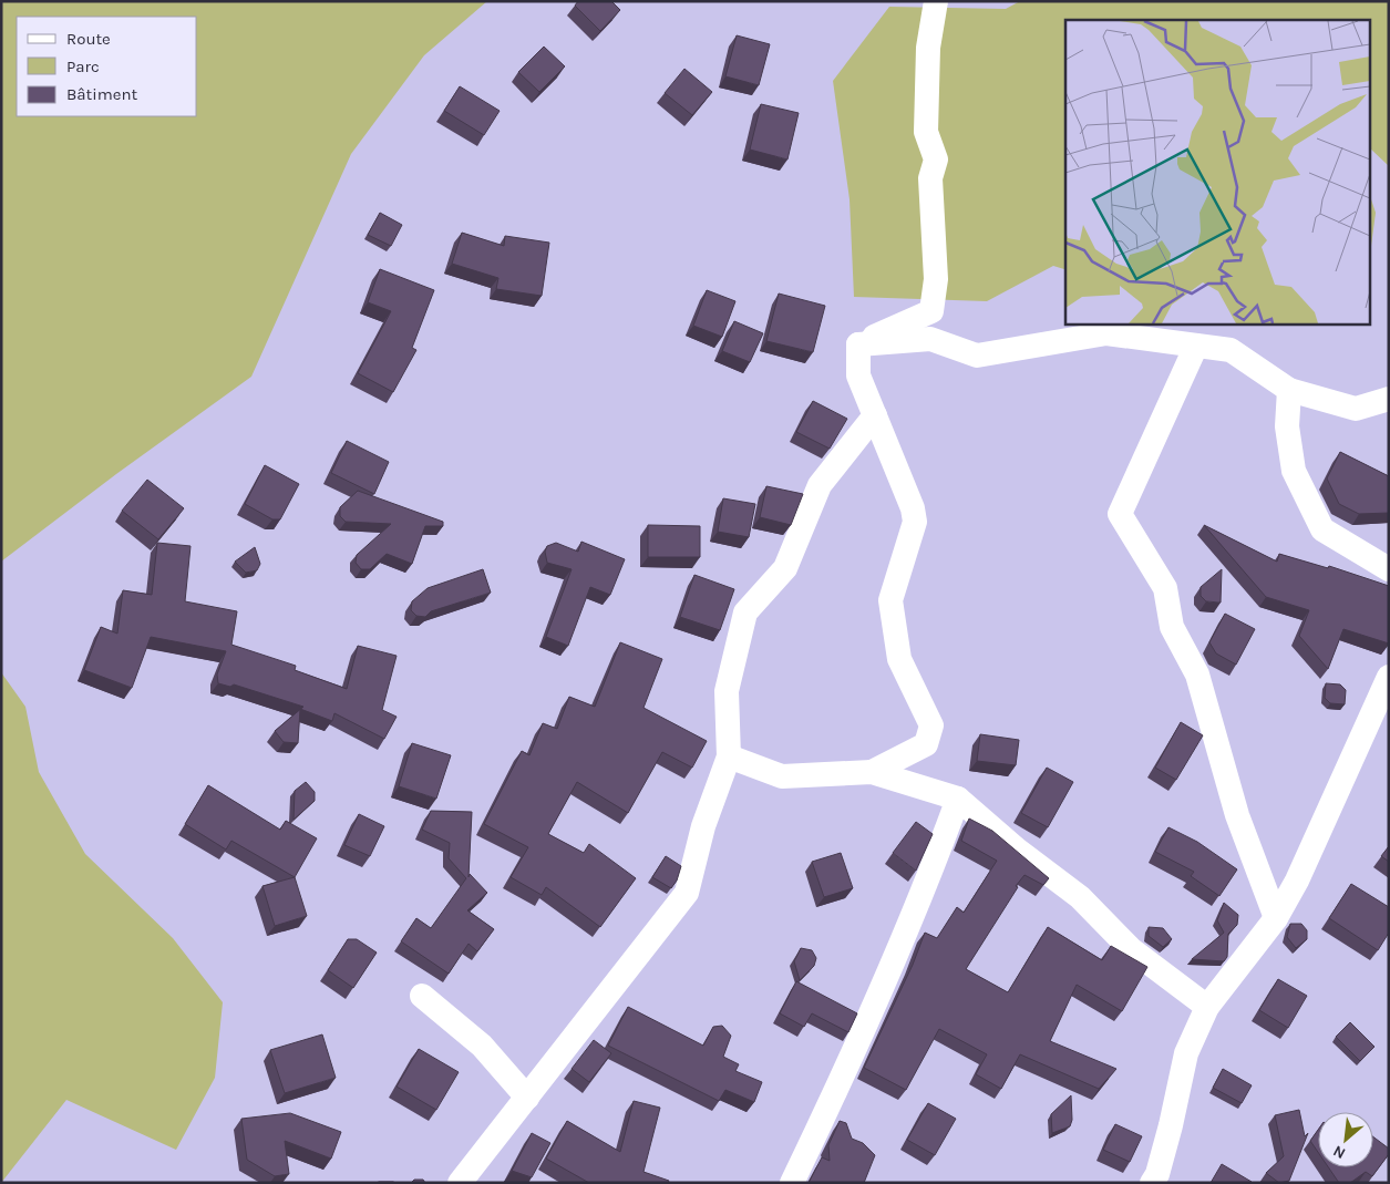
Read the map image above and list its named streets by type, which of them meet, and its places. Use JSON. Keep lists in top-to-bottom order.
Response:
{
  "legend": ["Route", "Parc", "Bâtiment"],
  "north": "bottom left"
}
